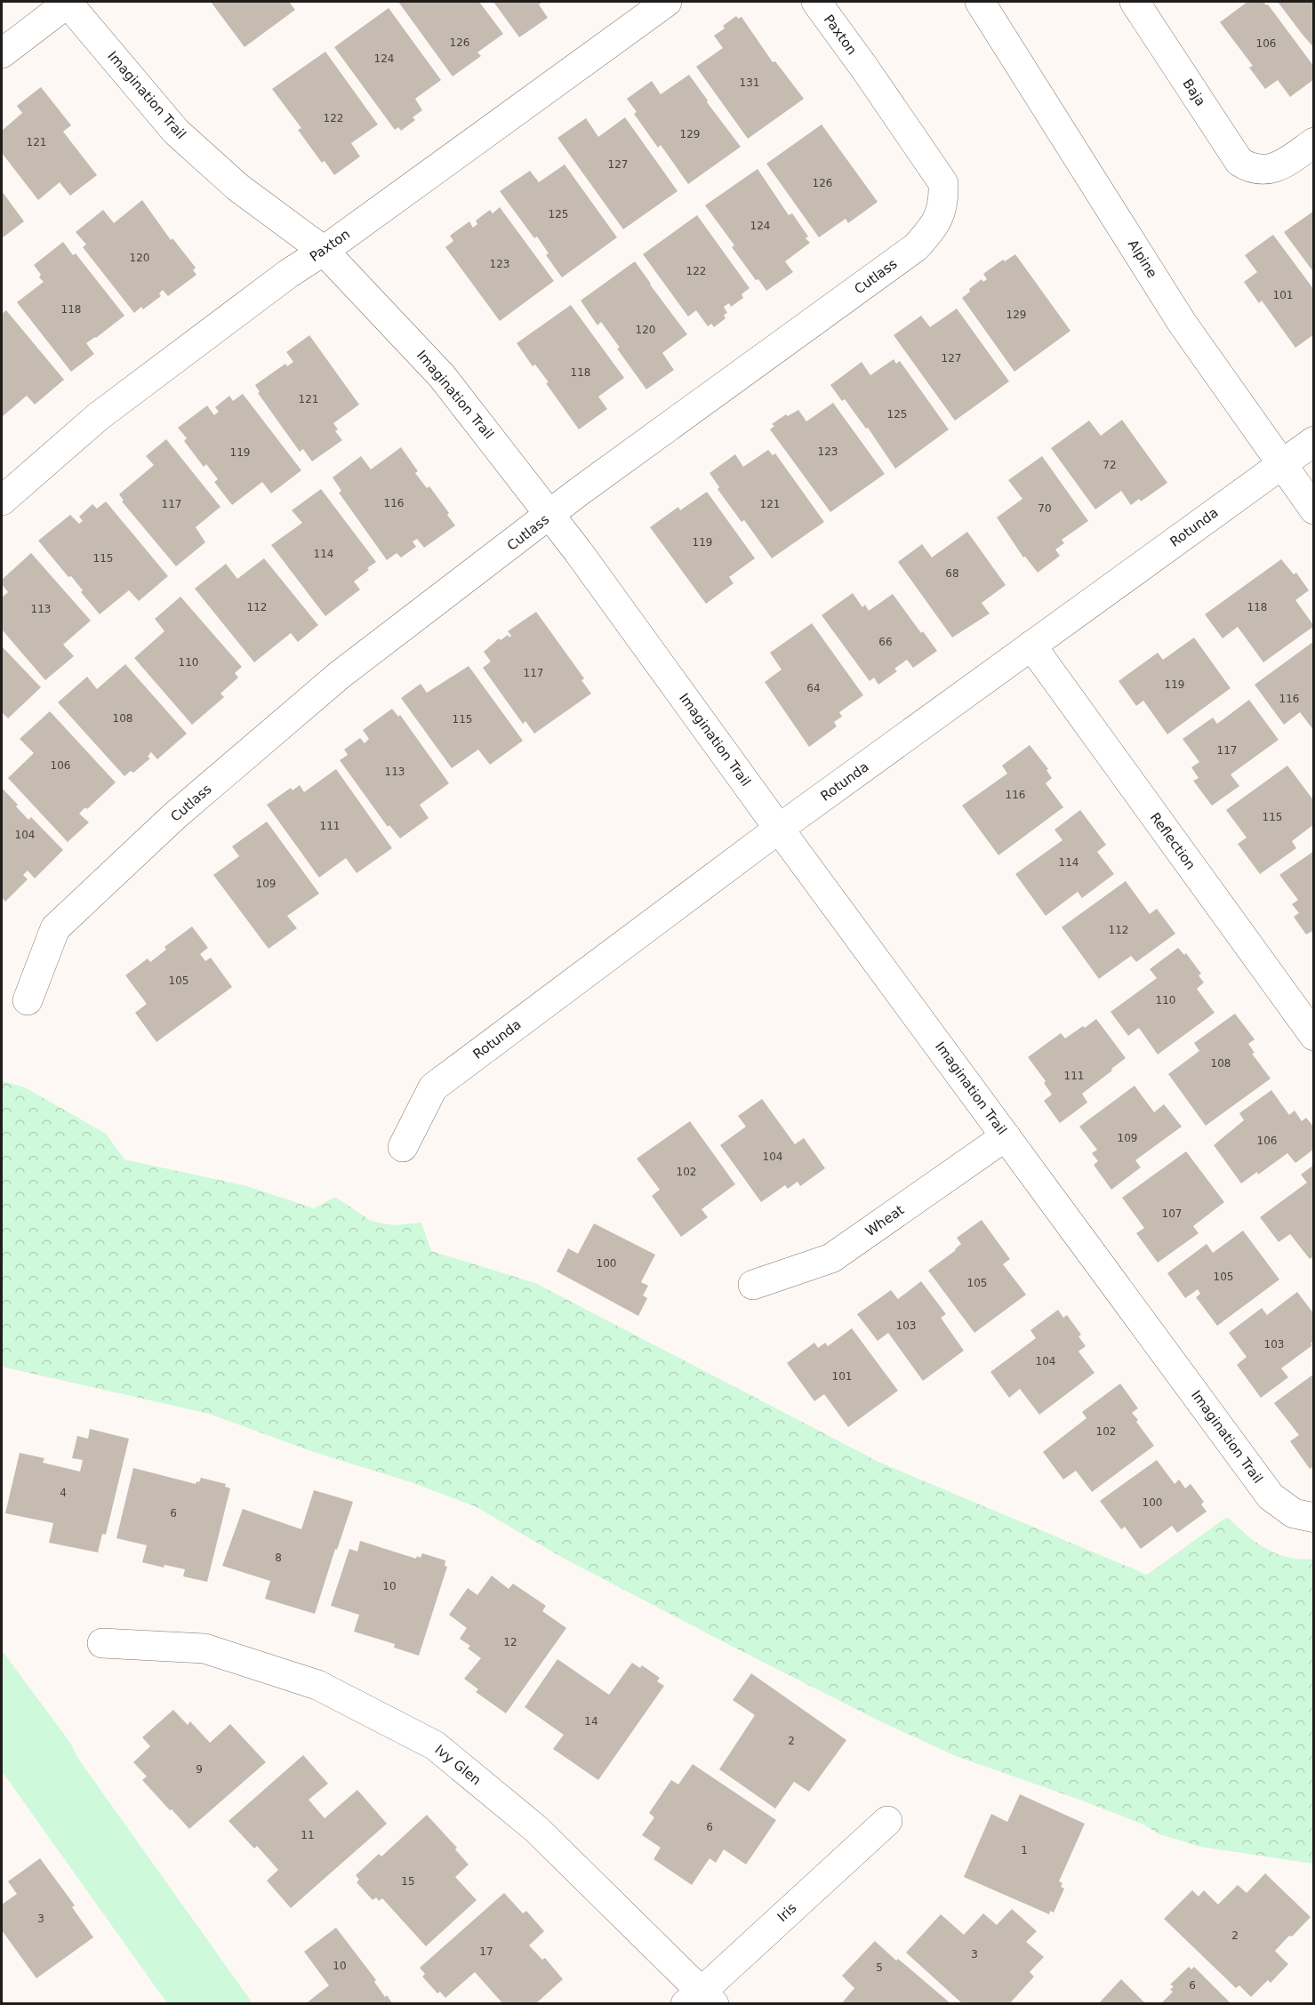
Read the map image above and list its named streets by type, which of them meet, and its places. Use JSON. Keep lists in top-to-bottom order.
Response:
{
  "streets": {
    "street": [
      "Paxton",
      "Baja",
      "Imagination Trail",
      "Alpine",
      "Cutlass",
      "Rotunda",
      "Reflection",
      "Wheat",
      "Ivy Glen",
      "Iris"
    ]
  },
  "crossings": [
    ["Paxton", "Imagination Trail"],
    ["Paxton", "Cutlass"],
    ["Imagination Trail", "Cutlass"],
    ["Imagination Trail", "Rotunda"],
    ["Imagination Trail", "Wheat"],
    ["Alpine", "Rotunda"],
    ["Rotunda", "Reflection"],
    ["Ivy Glen", "Iris"]
  ],
  "house_numbers": [
    "126",
    "106",
    "124",
    "131",
    "122",
    "129",
    "121",
    "127",
    "126",
    "125",
    "124",
    "120",
    "123",
    "122",
    "101",
    "118",
    "129",
    "120",
    "127",
    "118",
    "121",
    "125",
    "123",
    "119",
    "72",
    "116",
    "117",
    "121",
    "70",
    "119",
    "114",
    "115",
    "68",
    "112",
    "118",
    "113",
    "66",
    "110",
    "117",
    "119",
    "64",
    "116",
    "108",
    "115",
    "117",
    "106",
    "113",
    "116",
    "115",
    "111",
    "104",
    "114",
    "109",
    "112",
    "105",
    "110",
    "108",
    "111",
    "109",
    "106",
    "104",
    "102",
    "107",
    "100",
    "105",
    "105",
    "103",
    "103",
    "104",
    "101",
    "102",
    "4",
    "100",
    "6",
    "8",
    "10",
    "12",
    "14",
    "2",
    "9",
    "6",
    "11",
    "1",
    "15",
    "3",
    "2",
    "17",
    "3",
    "10",
    "5",
    "6"
  ]
}
